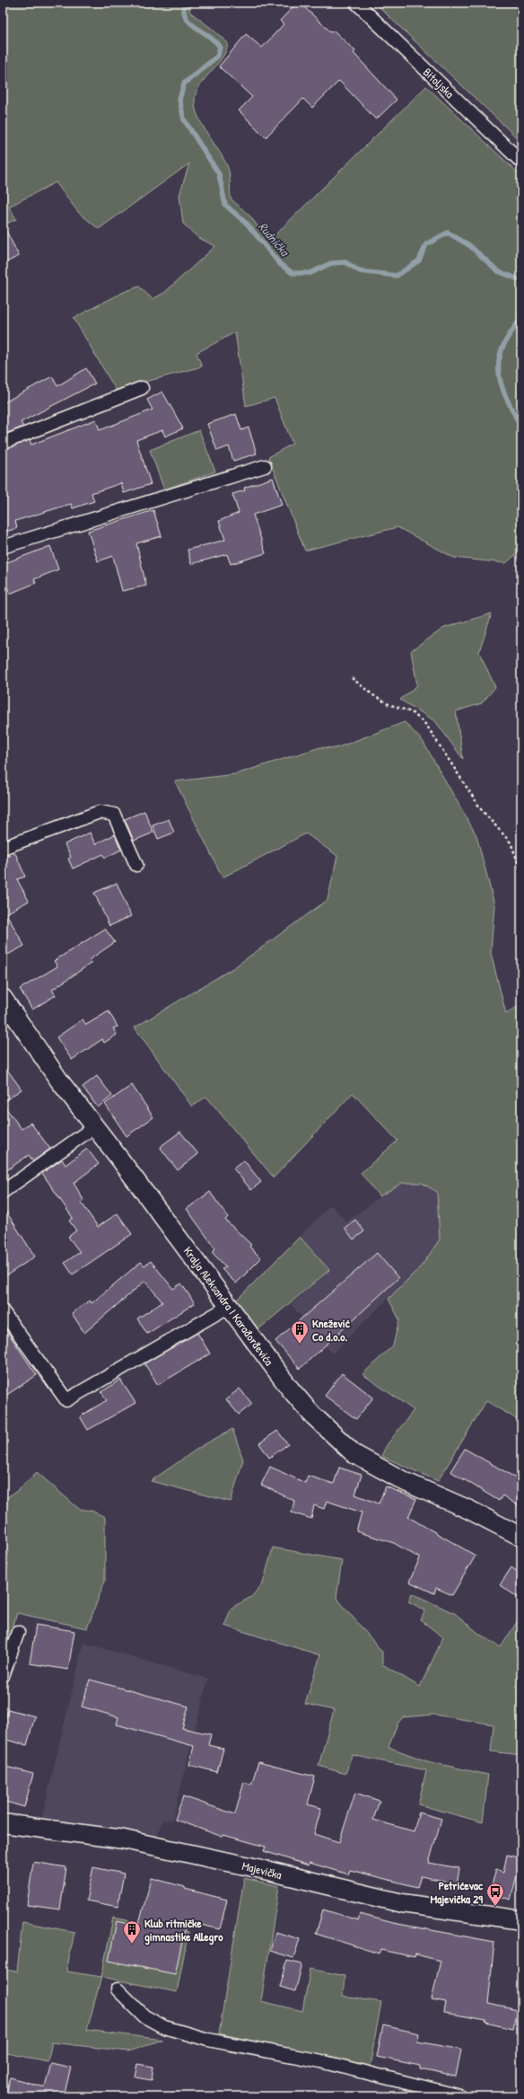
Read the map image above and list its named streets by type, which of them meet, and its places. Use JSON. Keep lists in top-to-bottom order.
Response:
{
  "streets": {
    "street": ["Bitoljska", "Kralja Aleksandra I Karađorđevića", "Majevička"]
  },
  "water": ["Rudnička"],
  "places": {
    "building": ["Knežević Co d.o.o.", "Klub ritmičke gimnastike Allegro"],
    "bus stop": ["Petrićevac Majevička 29"]
  }
}
